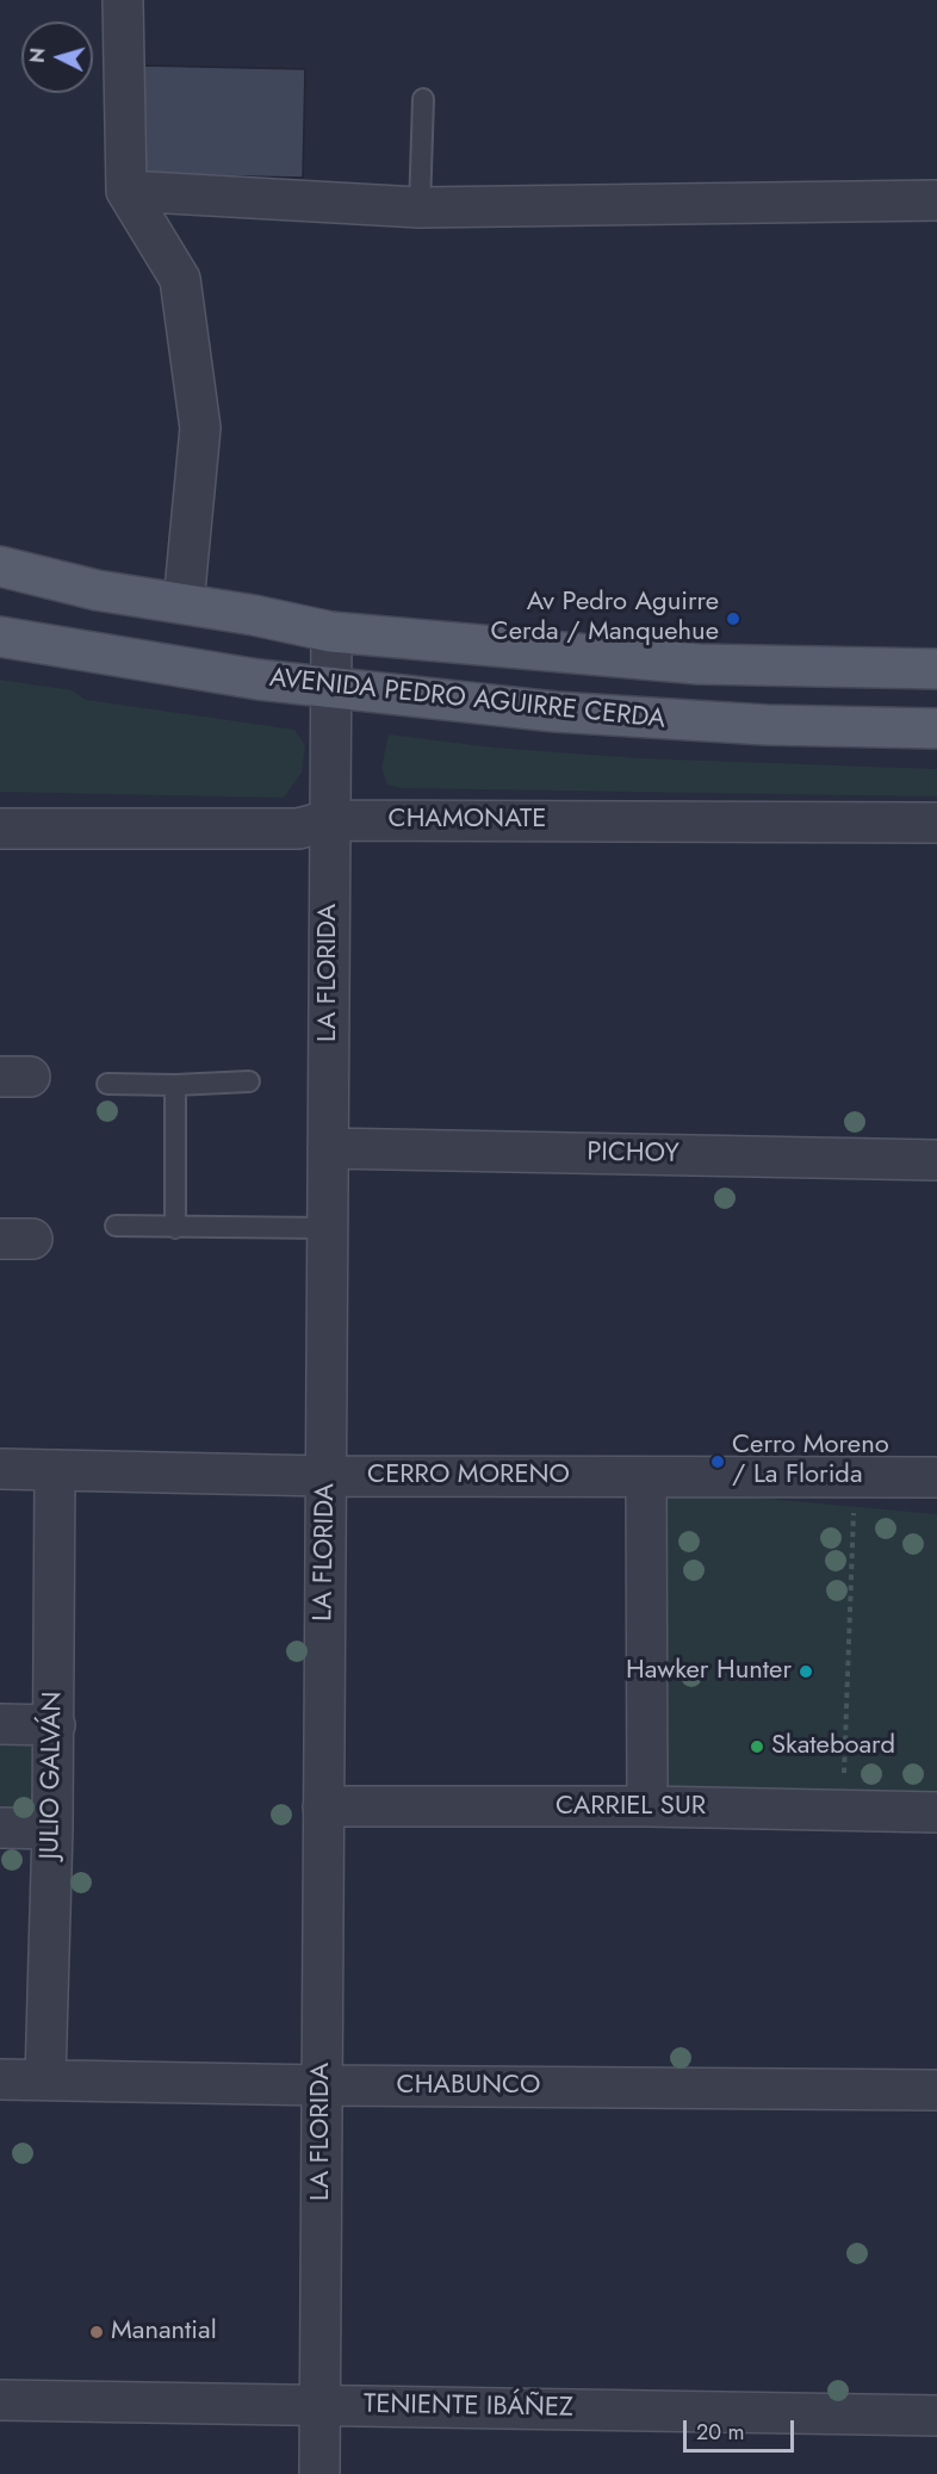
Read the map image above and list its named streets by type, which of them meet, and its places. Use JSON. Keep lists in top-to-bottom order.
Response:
{
  "streets": {
    "main road": ["AVENIDA PEDRO AGUIRRE CERDA"],
    "street": [
      "CHAMONATE",
      "LA FLORIDA",
      "PICHOY",
      "CERRO MORENO",
      "JULIO GALVÁN",
      "CARRIEL SUR",
      "CHABUNCO",
      "TENIENTE IBÁÑEZ"
    ]
  },
  "crossings": [
    ["AVENIDA PEDRO AGUIRRE CERDA", "LA FLORIDA"],
    ["CHAMONATE", "LA FLORIDA"],
    ["LA FLORIDA", "PICHOY"],
    ["LA FLORIDA", "CERRO MORENO"],
    ["LA FLORIDA", "CARRIEL SUR"],
    ["LA FLORIDA", "CHABUNCO"],
    ["LA FLORIDA", "TENIENTE IBÁÑEZ"],
    ["CERRO MORENO", "JULIO GALVÁN"],
    ["JULIO GALVÁN", "CHABUNCO"]
  ],
  "places": [
    "Av Pedro Aguirre Cerda / Manquehue",
    "Cerro Moreno / La Florida",
    "Hawker Hunter",
    "Skateboard",
    "Manantial"
  ],
  "scale_bar": "20 m",
  "north": "left"
}
